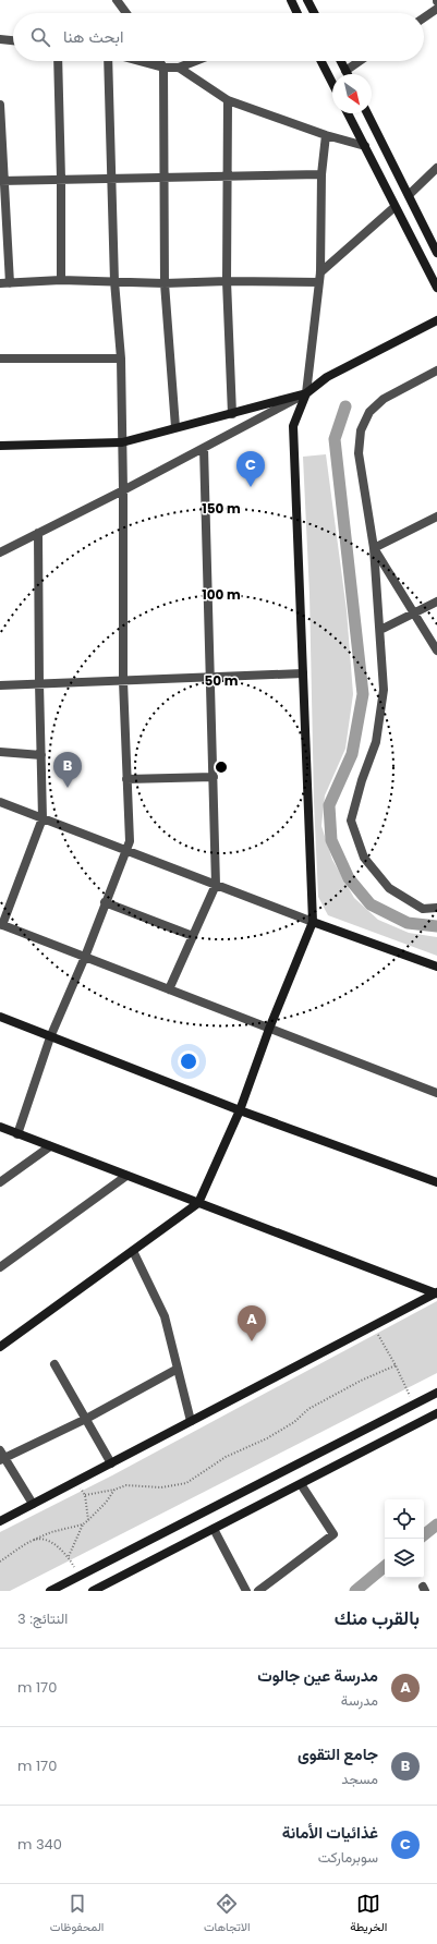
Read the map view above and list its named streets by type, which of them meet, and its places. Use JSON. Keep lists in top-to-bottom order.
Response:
{
  "north": "bottom right",
  "page": {
    "search": "ابحث هنا",
    "pins": ["C", "B", "A"],
    "heading": ["بالقرب منك", "النتائج: 3"],
    "list": [
      {
        "mark": "A",
        "name": "مدرسة عين جالوت",
        "note": "مدرسة",
        "value": "170 m"
      },
      {
        "mark": "B",
        "name": "جامع التقوى",
        "note": "مسجد",
        "value": "170 m"
      },
      {
        "mark": "C",
        "name": "غذائيات الأمانة",
        "note": "سوبرماركت",
        "value": "340 m"
      }
    ],
    "nav": ["الخريطة", "الاتجاهات", "المحفوظات"]
  },
  "rings": ["150 m", "100 m", "50 m"]
}
